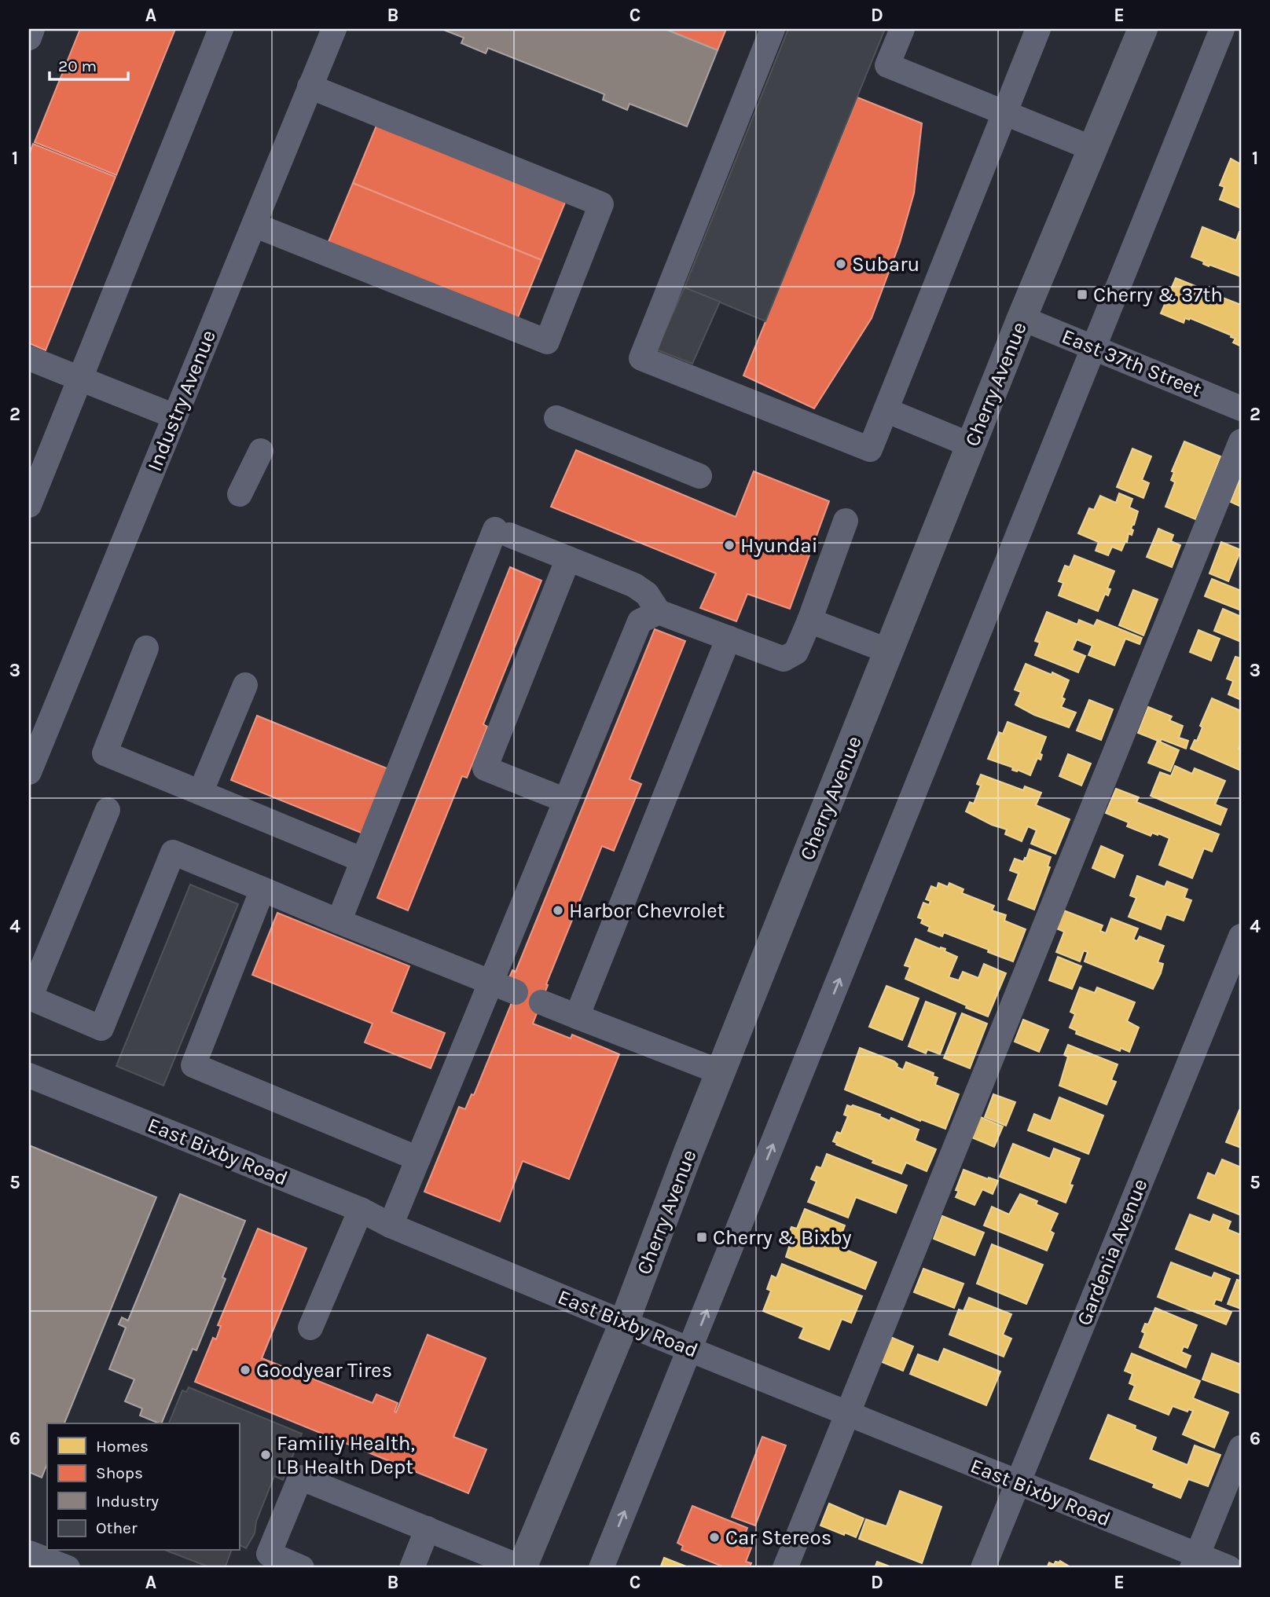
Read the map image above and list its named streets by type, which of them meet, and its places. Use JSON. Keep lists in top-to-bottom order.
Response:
{
  "streets": {
    "main road": ["Cherry Avenue"],
    "street": [
      "East 37th Street",
      "Industry Avenue",
      "East Bixby Road",
      "Gardenia Avenue"
    ]
  },
  "crossings": [
    ["East 37th Street", "Cherry Avenue"],
    ["Cherry Avenue", "East Bixby Road"],
    ["East Bixby Road", "Gardenia Avenue"]
  ],
  "places": {
    "other": [
      "Subaru",
      "Hyundai",
      "Harbor Chevrolet",
      "Goodyear Tires",
      "Familiy Health, LB Health Dept",
      "Car Stereos"
    ],
    "transit": ["Cherry & 37th", "Cherry & Bixby"]
  },
  "legend": [
    "Homes",
    "Shops",
    "Industry",
    "Other"
  ],
  "scale_bar": "20 m",
  "grid": {
    "columns": [
      "A",
      "B",
      "C",
      "D",
      "E"
    ],
    "rows": [
      "1",
      "2",
      "3",
      "4",
      "5",
      "6"
    ]
  }
}
